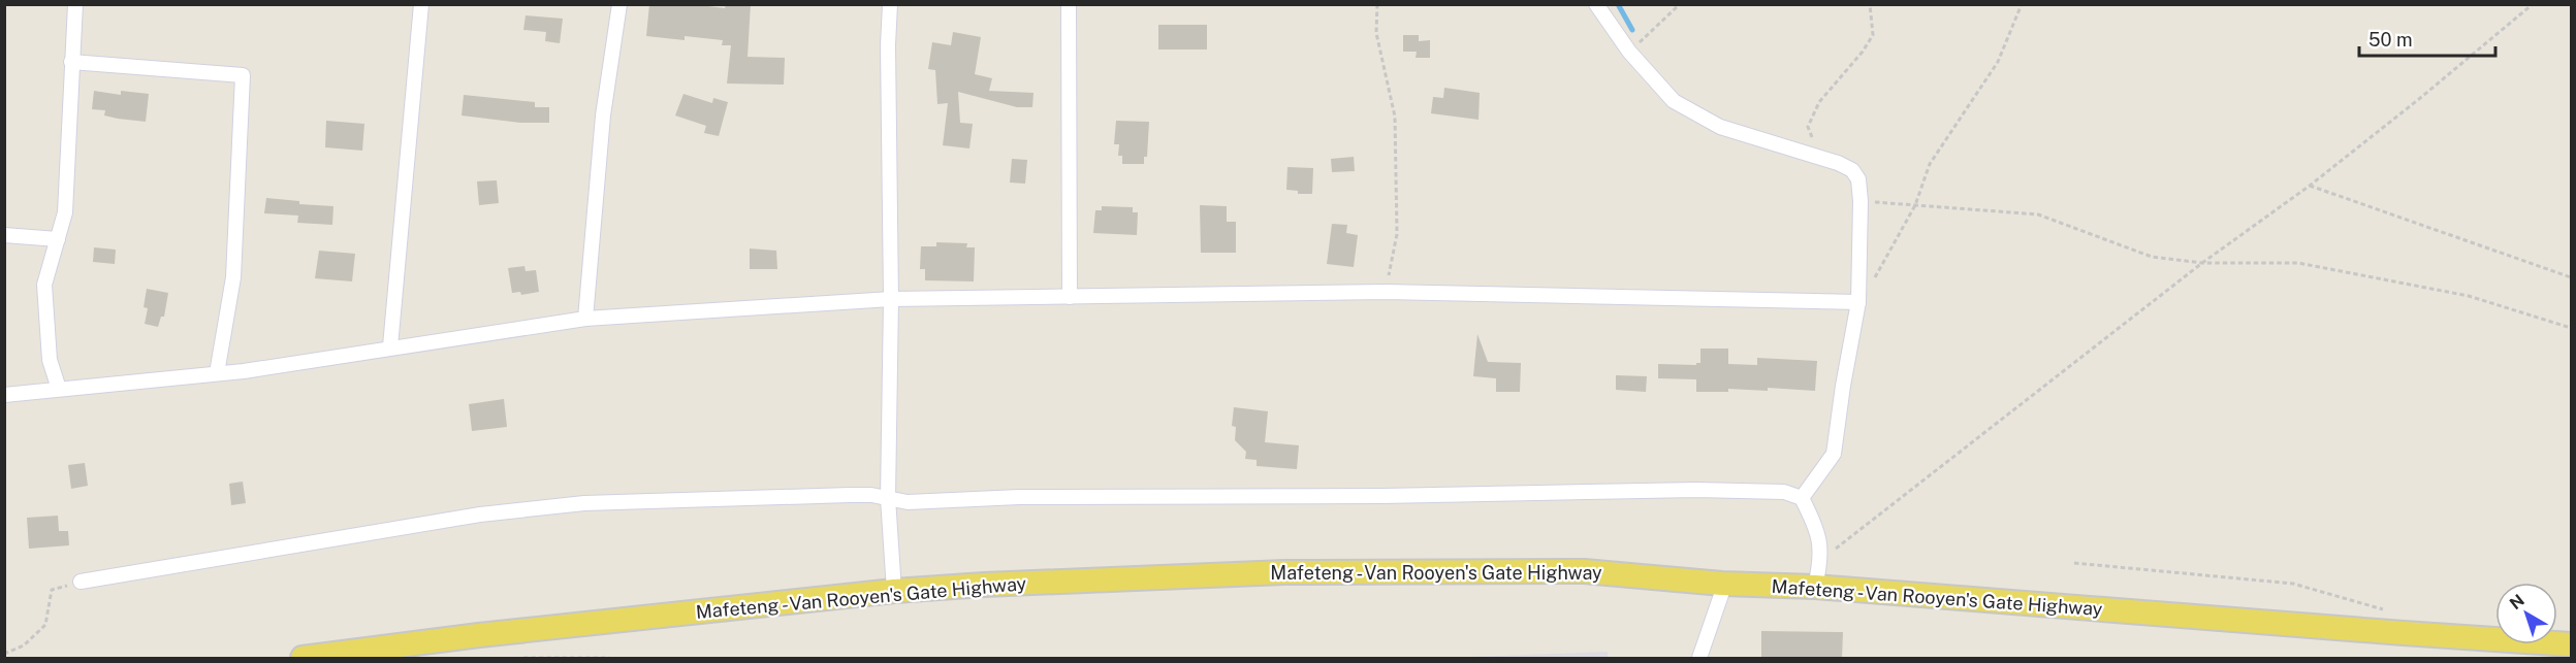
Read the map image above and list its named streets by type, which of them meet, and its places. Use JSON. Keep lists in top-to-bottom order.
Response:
{
  "streets": {
    "main road": ["Mafeteng - Van Rooyen's Gate Highway"]
  },
  "scale_bar": "50 m",
  "north": "top left"
}
